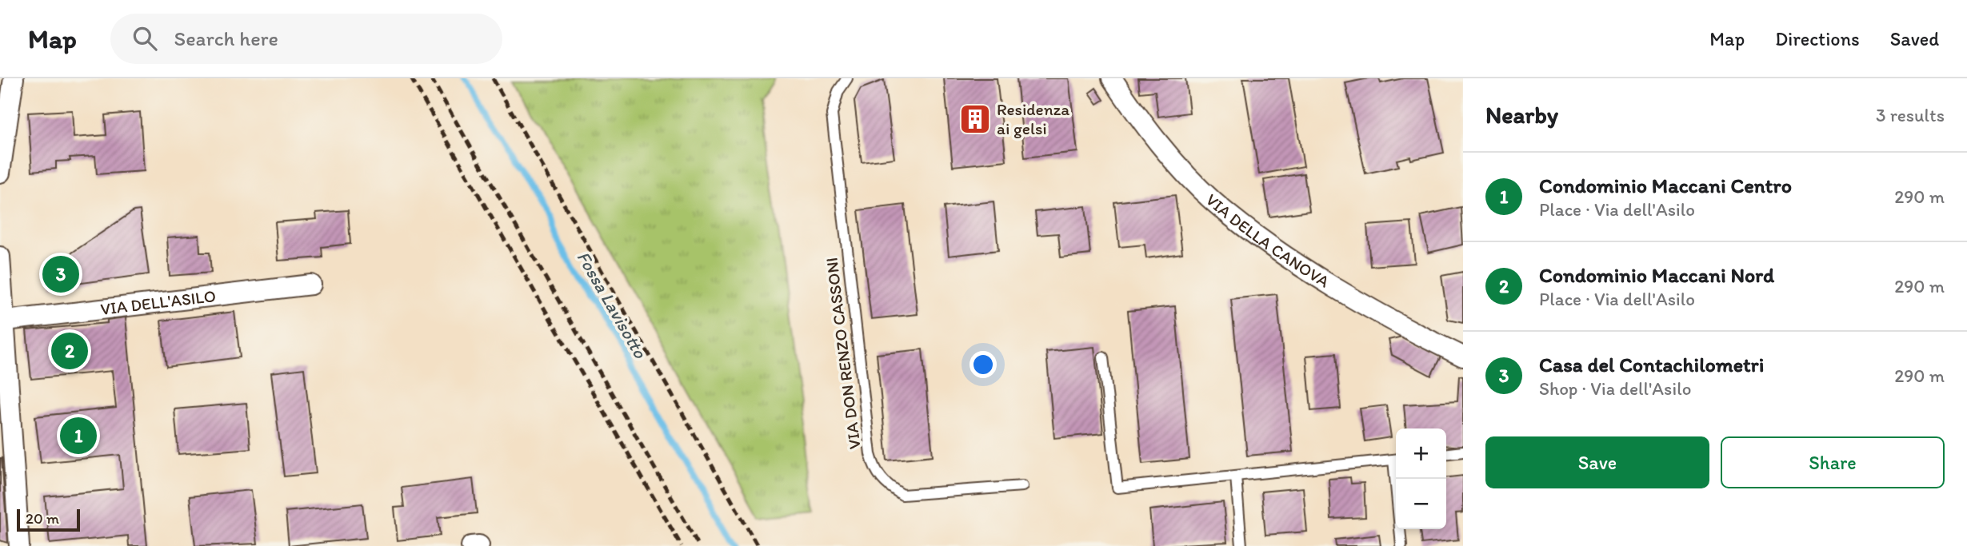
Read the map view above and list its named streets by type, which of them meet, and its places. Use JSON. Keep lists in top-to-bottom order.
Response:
{
  "streets": {
    "street": ["VIA DELLA CANOVA", "VIA DELL'ASILO"],
    "lane": ["VIA DON RENZO CASSONI"]
  },
  "water": ["Fossa Lavisotto"],
  "places": {
    "building": ["Residenza ai gelsi"]
  },
  "scale_bar": "20 m",
  "page": {
    "header": "Map",
    "search": "Search here",
    "nav": ["Map", "Directions", "Saved"],
    "heading": ["Nearby", "3 results"],
    "list": [
      {
        "mark": "1",
        "name": "Condominio Maccani Centro",
        "note": "Place · Via dell'Asilo",
        "value": "290 m"
      },
      {
        "mark": "2",
        "name": "Condominio Maccani Nord",
        "note": "Place · Via dell'Asilo",
        "value": "290 m"
      },
      {
        "mark": "3",
        "name": "Casa del Contachilometri",
        "note": "Shop · Via dell'Asilo",
        "value": "290 m"
      }
    ],
    "pins": ["3", "2", "1"],
    "buttons": ["Save", "Share"],
    "map_buttons": ["+", "−"],
    "scale": "20 m"
  }
}
